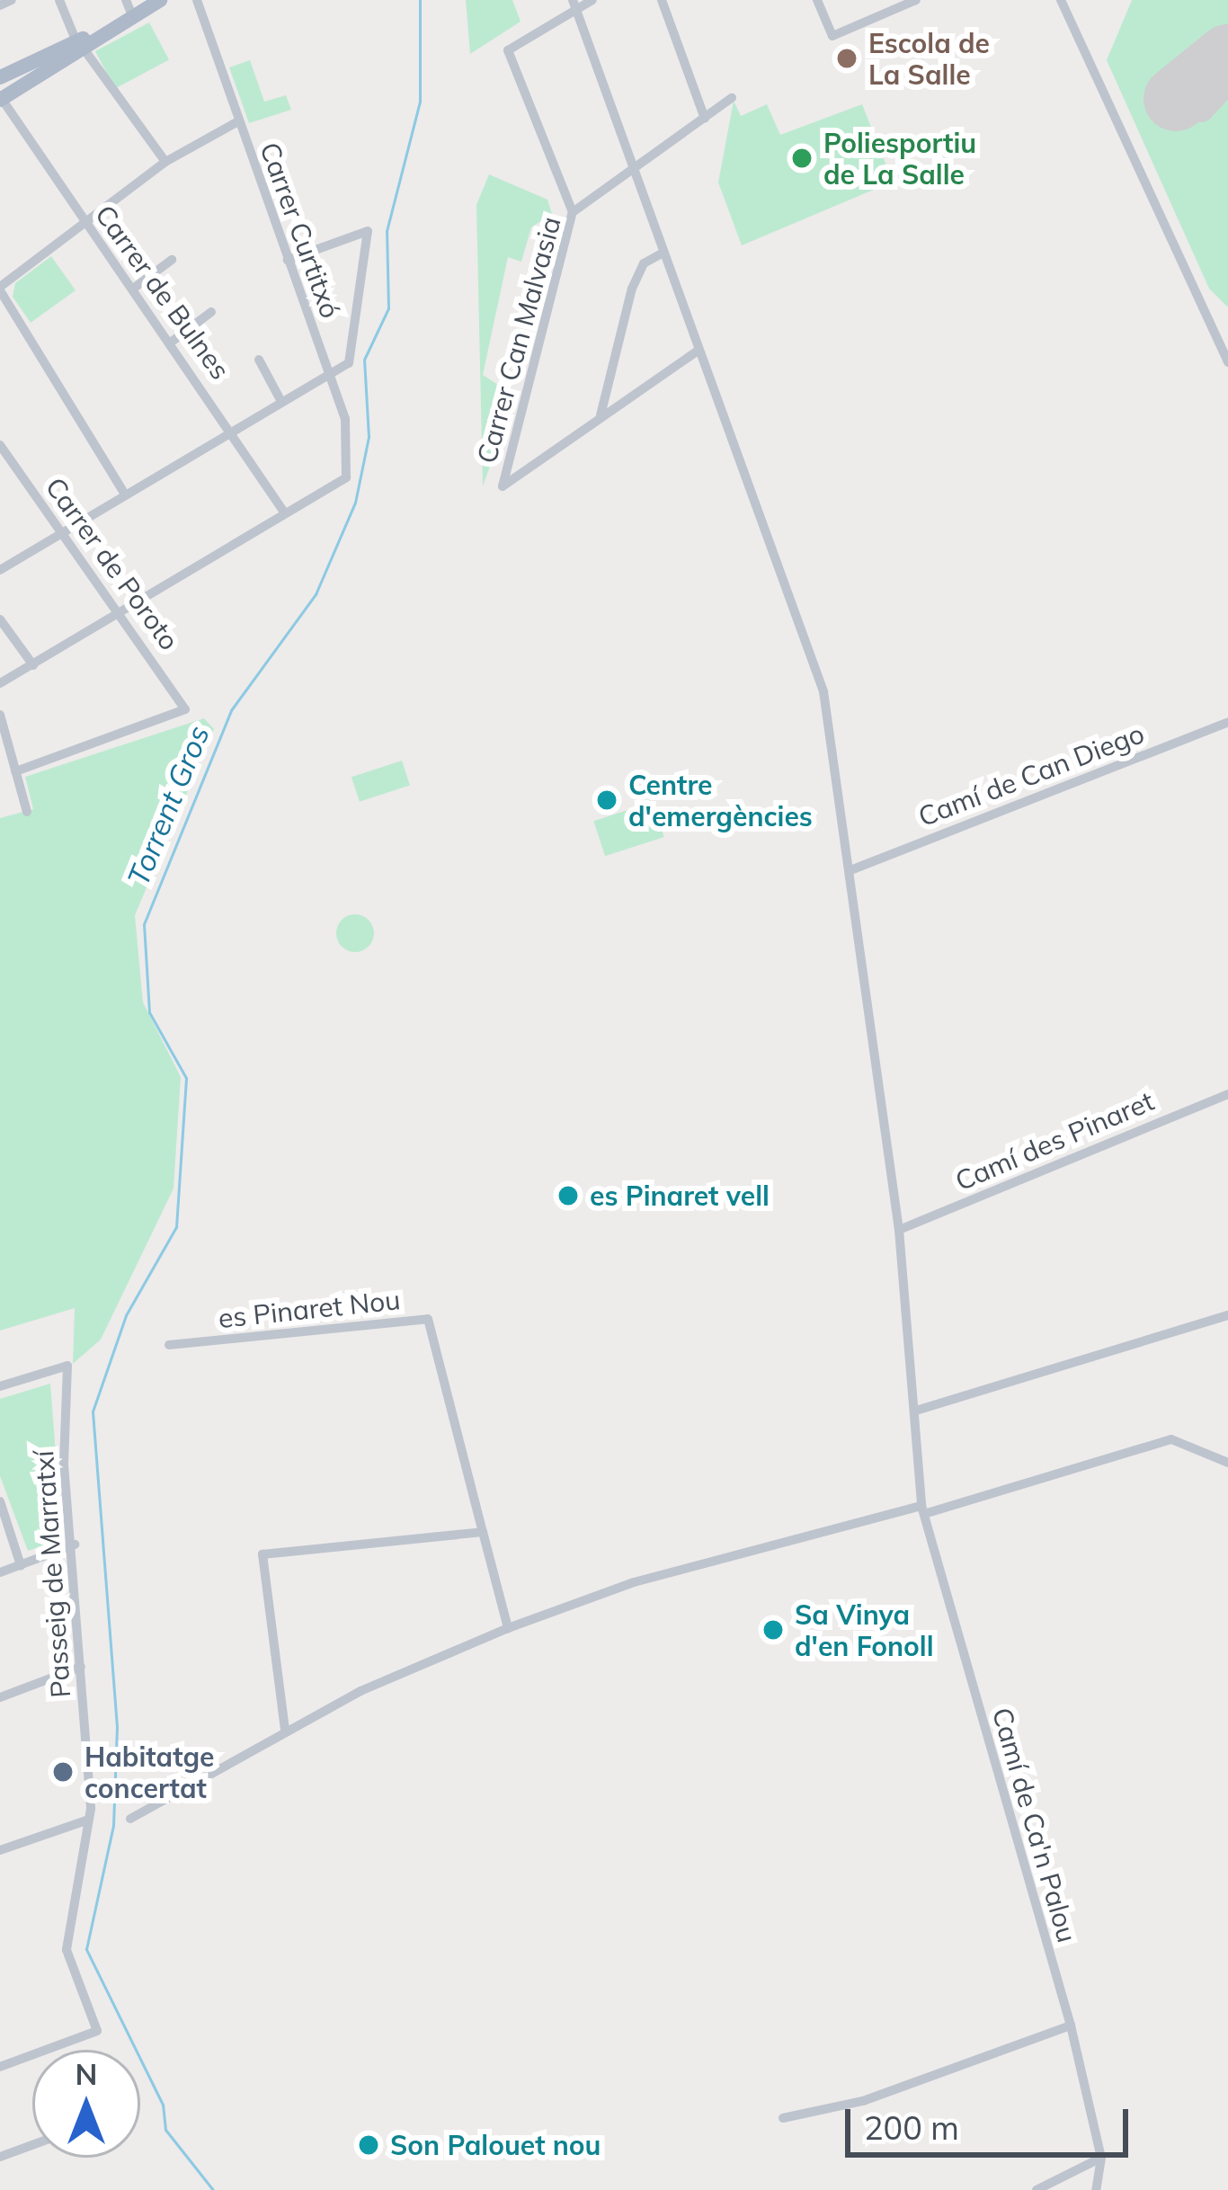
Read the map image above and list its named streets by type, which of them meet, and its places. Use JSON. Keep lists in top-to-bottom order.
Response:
{
  "streets": {
    "street": [
      "Carrer Curtitxó",
      "Carrer de Bulnes",
      "Carrer Can Malvasia",
      "Carrer de Poroto",
      "Camí de Can Diego",
      "Camí des Pinaret",
      "es Pinaret Nou",
      "Passeig de Marratxí",
      "Camí de Ca'n Palou"
    ]
  },
  "crossings": [
    ["Carrer Curtitxó", "Carrer de Bulnes"],
    ["Carrer Can Malvasia", "Camí de Ca'n Palou"],
    ["Camí de Can Diego", "Camí de Ca'n Palou"],
    ["Camí des Pinaret", "Camí de Ca'n Palou"]
  ],
  "water": ["Torrent Gros"],
  "places": [
    "Escola de La Salle",
    "Poliesportiu de La Salle",
    "Centre d'emergències",
    "es Pinaret vell",
    "Sa Vinya d'en Fonoll",
    "Habitatge concertat",
    "Son Palouet nou"
  ],
  "scale_bar": "200 m",
  "north": "top"
}
